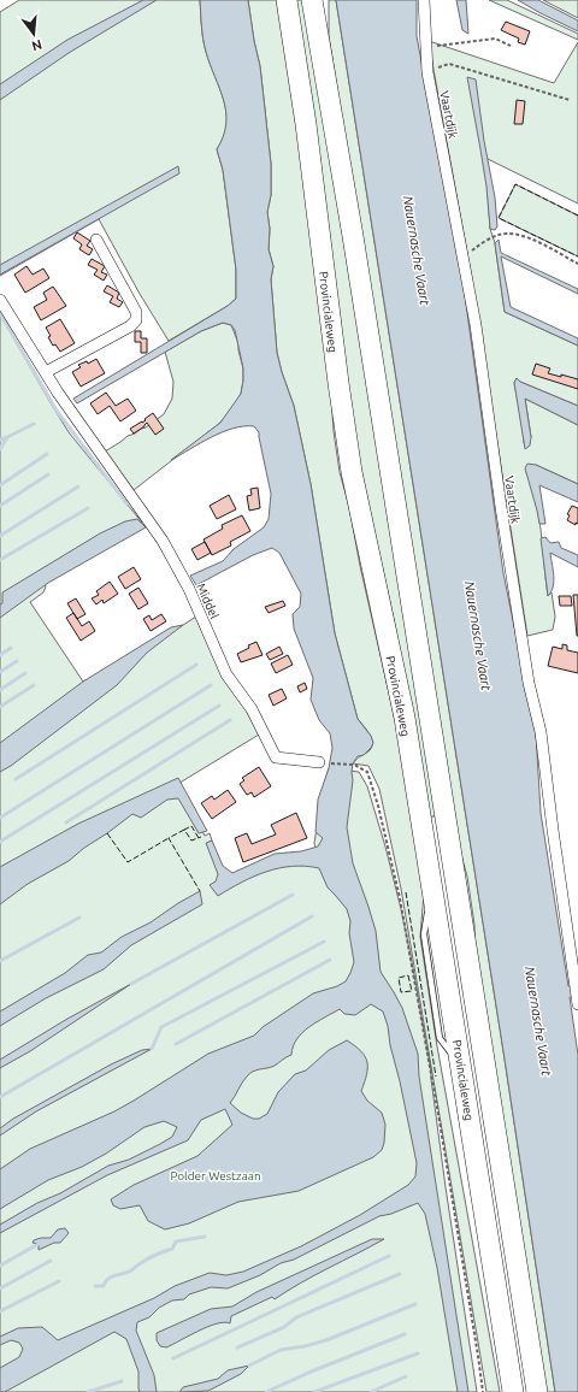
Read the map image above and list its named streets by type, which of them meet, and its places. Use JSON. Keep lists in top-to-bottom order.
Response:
{
  "streets": {
    "highway": ["Provincialeweg"],
    "street": ["Vaartdijk", "Middel"]
  },
  "water": ["Nauernasche Vaart"],
  "parks": ["Polder Westzaan"],
  "north": "bottom"
}
